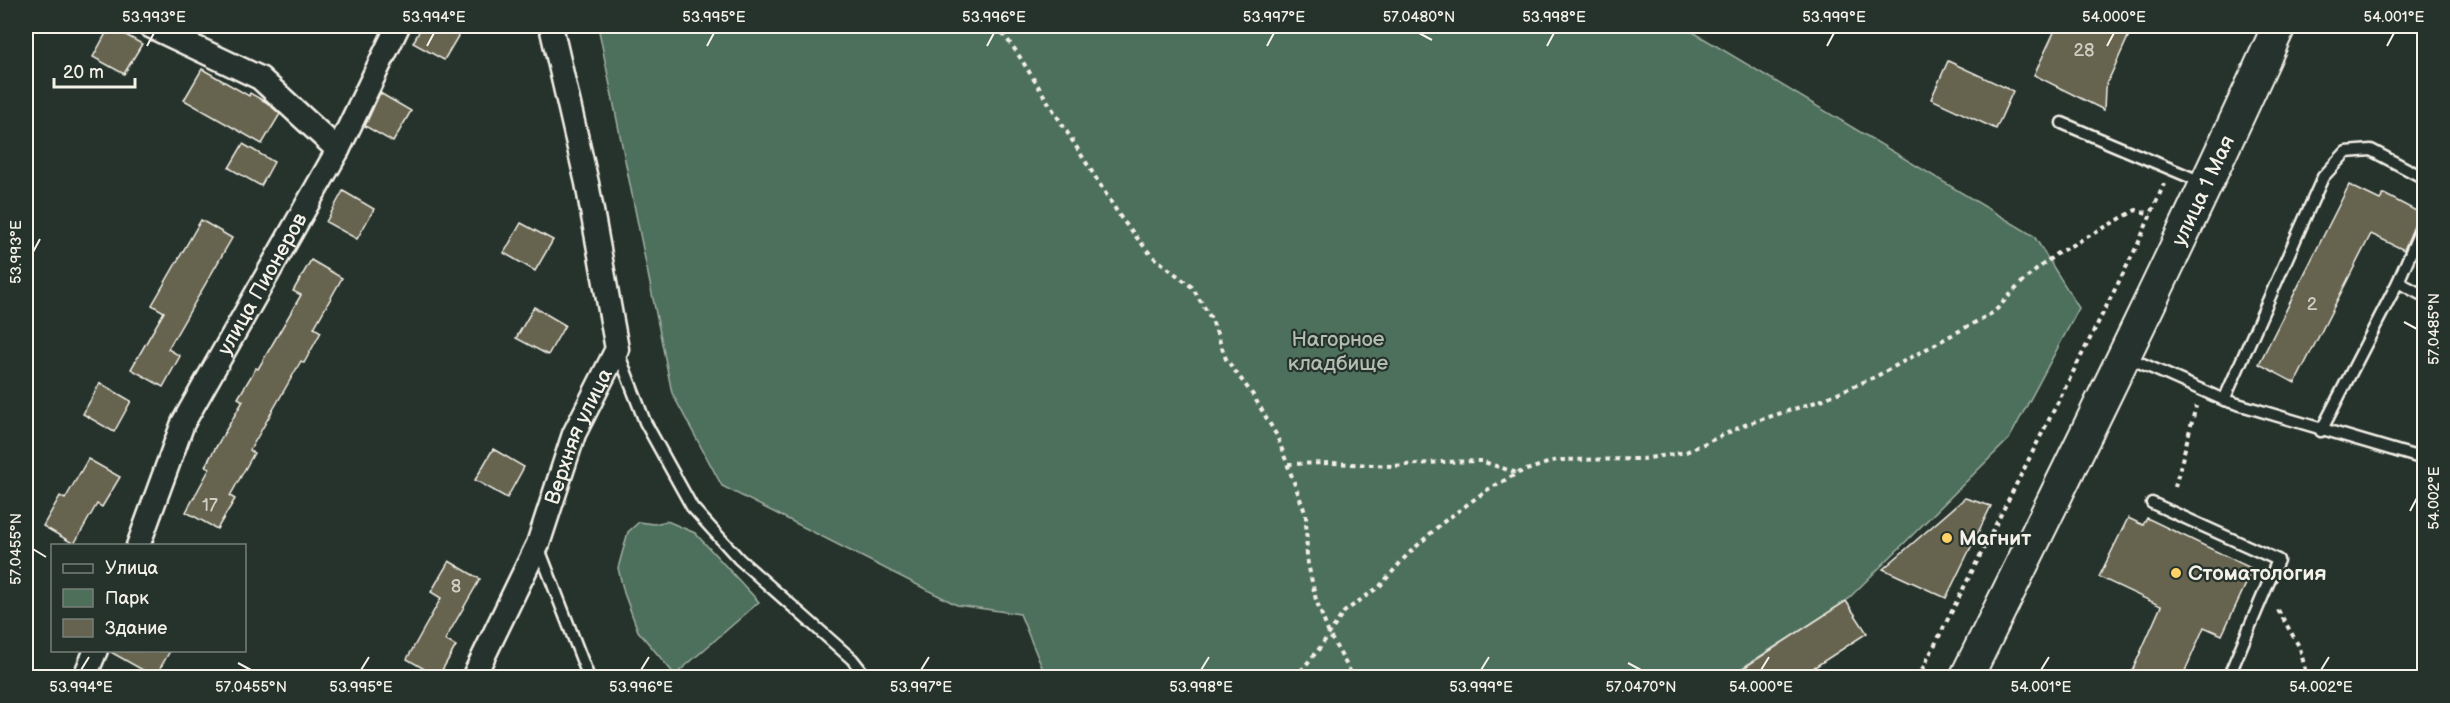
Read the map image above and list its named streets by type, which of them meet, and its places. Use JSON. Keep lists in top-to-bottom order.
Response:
{
  "streets": {
    "main road": ["улица 1 Мая"],
    "street": ["улица Пионеров", "Верхняя улица"]
  },
  "parks": ["Нагорное кладбище"],
  "places": ["Магнит", "Стоматология"],
  "house_numbers": [
    "28",
    "2",
    "17",
    "8"
  ],
  "legend": ["Улица", "Парк", "Здание"],
  "scale_bar": "20 m",
  "coordinates": [
    "53.993°E",
    "53.994°E",
    "53.995°E",
    "53.996°E",
    "53.997°E",
    "57.0480°N",
    "53.998°E",
    "53.999°E",
    "54.000°E",
    "54.001°E",
    "57.0485°N",
    "54.002°E",
    "57.0455°N",
    "57.0470°N"
  ]
}
